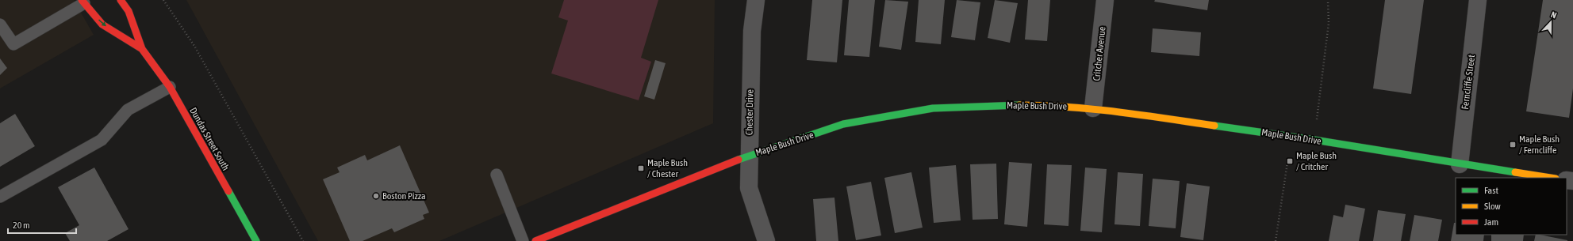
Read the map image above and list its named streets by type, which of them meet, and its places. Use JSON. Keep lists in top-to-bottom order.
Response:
{
  "streets": {
    "street": [
      "Critcher Avenue",
      "Ferncliffe Street",
      "Maple Bush Drive",
      "Chester Drive",
      "Dundas Street South"
    ]
  },
  "crossings": [
    ["Critcher Avenue", "Maple Bush Drive"],
    ["Ferncliffe Street", "Maple Bush Drive"],
    ["Maple Bush Drive", "Chester Drive"]
  ],
  "places": {
    "transit": ["Maple Bush / Ferncliffe", "Maple Bush / Critcher", "Maple Bush / Chester"],
    "other": ["Boston Pizza"]
  },
  "legend": ["Fast", "Slow", "Jam"],
  "scale_bar": "20 m",
  "north": "top"
}
